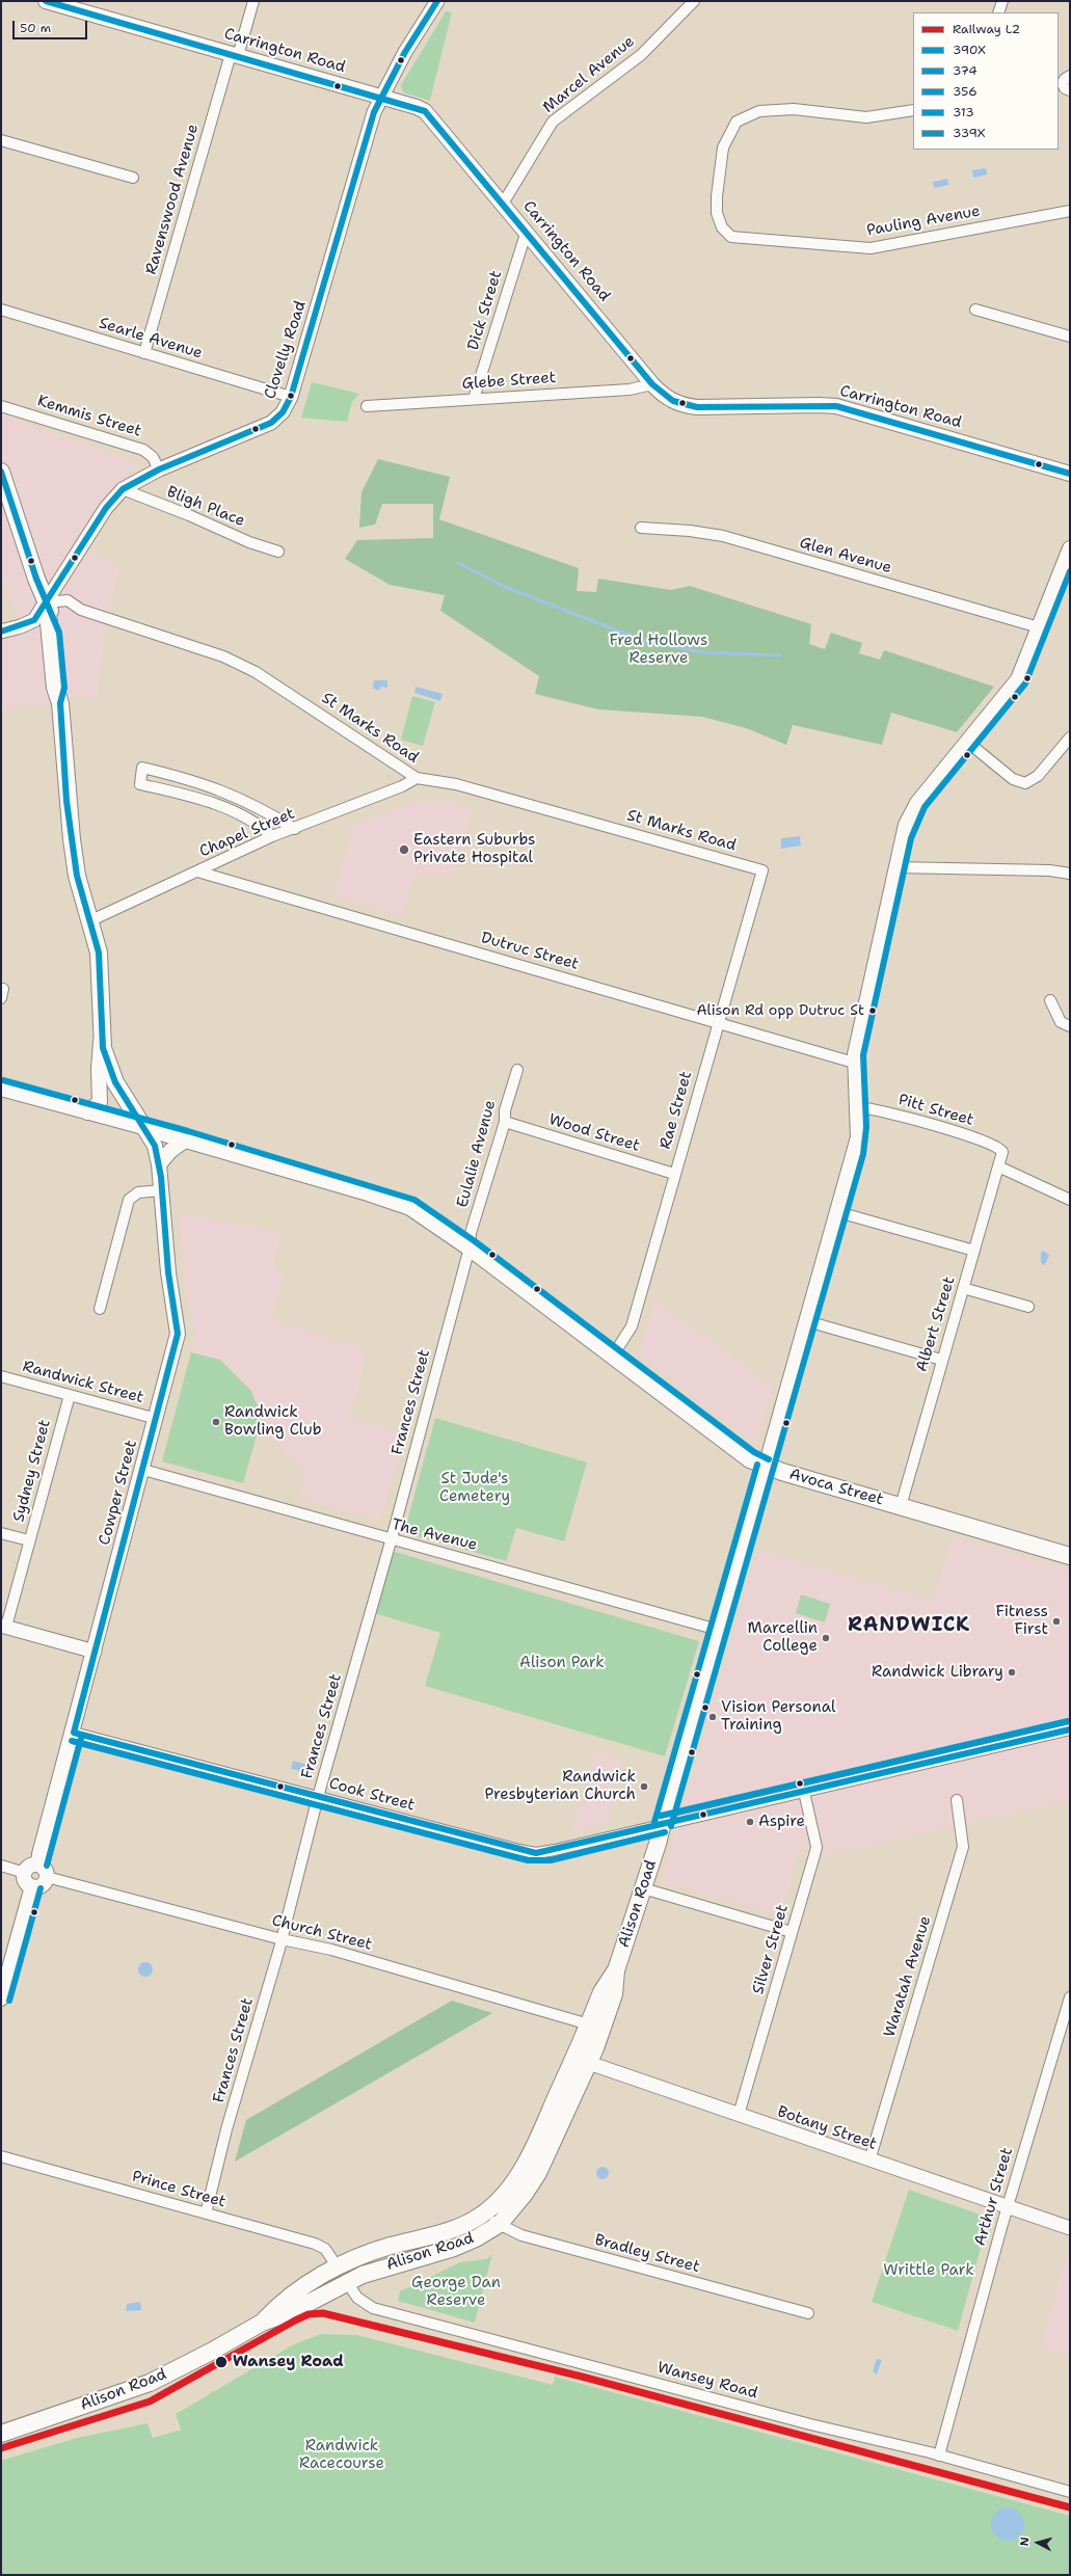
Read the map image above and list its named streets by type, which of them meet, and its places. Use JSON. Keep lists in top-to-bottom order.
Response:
{
  "streets": {
    "main road": [
      "Carrington Road",
      "Avoca Street",
      "Cowper Street",
      "Alison Road"
    ],
    "street": [
      "Marcel Avenue",
      "Ravenswood Avenue",
      "Pauling Avenue",
      "Dick Street",
      "Searle Avenue",
      "Clovelly Road",
      "Glebe Street",
      "Kemmis Street",
      "Bligh Place",
      "Glen Avenue",
      "St Marks Road",
      "Chapel Street",
      "Dutruc Street",
      "Rae Street",
      "Pitt Street",
      "Wood Street",
      "Eulalie Avenue",
      "Albert Street",
      "Randwick Street",
      "Frances Street",
      "Sydney Street",
      "The Avenue",
      "Cook Street",
      "Church Street",
      "Silver Street",
      "Waratah Avenue",
      "Botany Street",
      "Prince Street",
      "Arthur Street",
      "Bradley Street",
      "Wansey Road"
    ]
  },
  "crossings": [
    ["Carrington Road", "Marcel Avenue"],
    ["Carrington Road", "Ravenswood Avenue"],
    ["Carrington Road", "Dick Street"],
    ["Carrington Road", "Clovelly Road"],
    ["Carrington Road", "Glebe Street"],
    ["Ravenswood Avenue", "Searle Avenue"],
    ["Dick Street", "Glebe Street"],
    ["Searle Avenue", "Clovelly Road"],
    ["Clovelly Road", "Kemmis Street"],
    ["Clovelly Road", "Bligh Place"],
    ["Clovelly Road", "St Marks Road"],
    ["Glen Avenue", "Alison Road"],
    ["St Marks Road", "Chapel Street"],
    ["St Marks Road", "Rae Street"],
    ["Chapel Street", "Dutruc Street"],
    ["Dutruc Street", "Rae Street"],
    ["Dutruc Street", "Alison Road"],
    ["Rae Street", "Wood Street"],
    ["Rae Street", "Avoca Street"],
    ["Pitt Street", "Albert Street"],
    ["Pitt Street", "Alison Road"],
    ["Wood Street", "Eulalie Avenue"],
    ["Eulalie Avenue", "Frances Street"],
    ["Eulalie Avenue", "Avoca Street"],
    ["Albert Street", "Avoca Street"],
    ["Randwick Street", "Sydney Street"],
    ["Randwick Street", "Cowper Street"],
    ["Frances Street", "Avoca Street"],
    ["Frances Street", "The Avenue"],
    ["Frances Street", "Cook Street"],
    ["Frances Street", "Church Street"],
    ["Frances Street", "Prince Street"],
    ["Avoca Street", "Cowper Street"],
    ["Avoca Street", "Alison Road"],
    ["Cowper Street", "The Avenue"],
    ["Cowper Street", "Cook Street"],
    ["Cowper Street", "Church Street"],
    ["The Avenue", "Alison Road"],
    ["Cook Street", "Alison Road"],
    ["Cook Street", "Silver Street"],
    ["Alison Road", "Church Street"],
    ["Alison Road", "Botany Street"],
    ["Alison Road", "Prince Street"],
    ["Alison Road", "Bradley Street"],
    ["Alison Road", "Wansey Road"],
    ["Silver Street", "Botany Street"],
    ["Waratah Avenue", "Botany Street"],
    ["Botany Street", "Arthur Street"],
    ["Arthur Street", "Wansey Road"]
  ],
  "districts": ["RANDWICK"],
  "parks": [
    "Fred Hollows Reserve",
    "St Jude's Cemetery",
    "Alison Park",
    "Writtle Park",
    "George Dan Reserve",
    "Randwick Racecourse"
  ],
  "places": [
    "Eastern Suburbs Private Hospital",
    "Alison Rd opp Dutruc St",
    "Randwick Bowling Club",
    "Fitness First",
    "Marcellin College",
    "Randwick Library",
    "Vision Personal Training",
    "Randwick Presbyterian Church",
    "Aspire",
    "Wansey Road"
  ],
  "lines": [
    "transit line 313",
    "transit line 339X",
    "transit line 390X",
    "transit line 374",
    "transit line 356",
    "rail line L2"
  ],
  "legend": [
    "Railway L2",
    "390X",
    "374",
    "356",
    "313",
    "339X"
  ],
  "scale_bar": "50 m",
  "north": "left"
}
